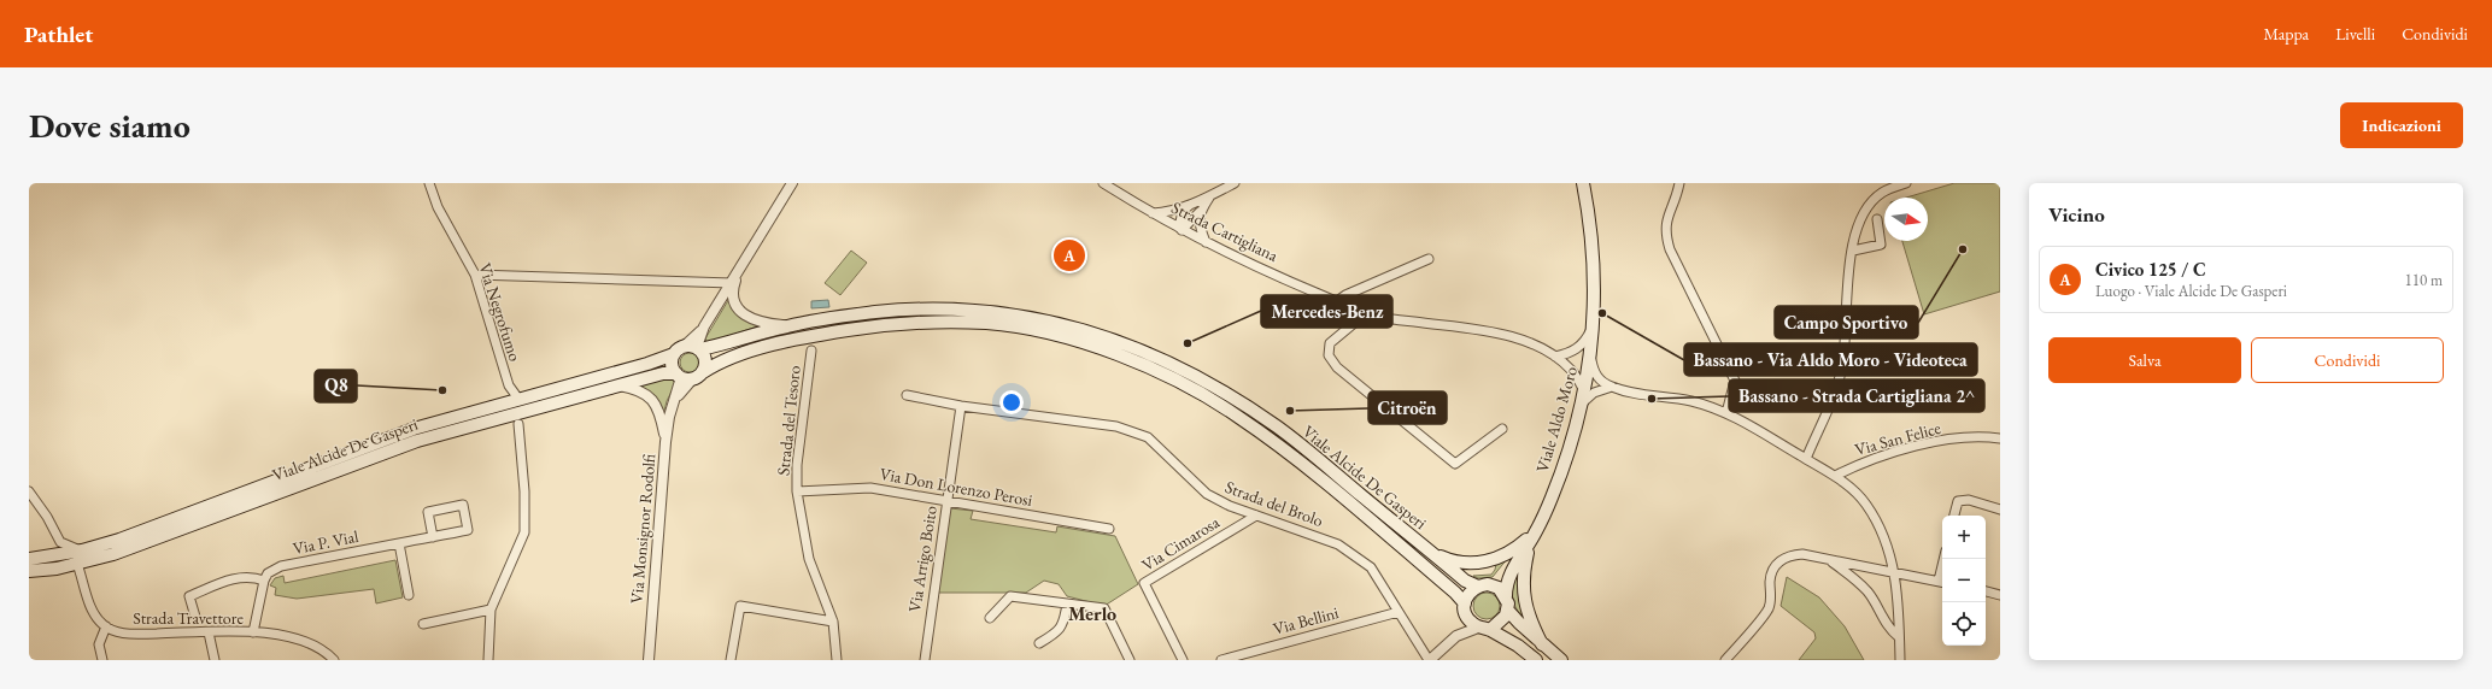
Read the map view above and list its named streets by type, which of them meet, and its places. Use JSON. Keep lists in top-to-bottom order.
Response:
{
  "streets": {
    "main road": ["Viale Aldo Moro", "Viale Alcide De Gasperi"],
    "street": [
      "Strada Cartigliana",
      "Via Negrofumo",
      "Strada del Tesoro",
      "Via San Felice",
      "Via Don Lorenzo Perosi",
      "Strada del Brolo",
      "Via Monsignor Rodolfi",
      "Via P. Vial",
      "Via Cimarosa",
      "Via Arrigo Boito",
      "Strada Travettore",
      "Via Bellini"
    ]
  },
  "crossings": [
    ["Strada Cartigliana", "Viale Aldo Moro"],
    ["Via Negrofumo", "Viale Alcide De Gasperi"],
    ["Viale Aldo Moro", "Viale Alcide De Gasperi"],
    ["Strada del Tesoro", "Via Don Lorenzo Perosi"],
    ["Viale Alcide De Gasperi", "Via Monsignor Rodolfi"],
    ["Via Don Lorenzo Perosi", "Via Arrigo Boito"],
    ["Strada del Brolo", "Via Cimarosa"],
    ["Strada del Brolo", "Via Arrigo Boito"],
    ["Strada del Brolo", "Via Bellini"]
  ],
  "districts": ["Merlo"],
  "places": [
    "Campo Sportivo",
    "Bassano - Via Aldo Moro - Videoteca",
    "Mercedes-Benz",
    "Q8",
    "Bassano - Strada Cartigliana 2^",
    "Citroën"
  ],
  "north": "right",
  "page": {
    "header": "Pathlet",
    "nav": ["Mappa", "Livelli", "Condividi"],
    "buttons": [
      "Indicazioni",
      ["Salva", "Condividi"]
    ],
    "title": "Dove siamo",
    "heading": "Vicino",
    "pins": "A",
    "list": [
      {
        "mark": "A",
        "name": "Civico 125 / C",
        "note": "Luogo · Viale Alcide De Gasperi",
        "value": "110 m"
      }
    ],
    "map_buttons": ["+", "−"]
  }
}
